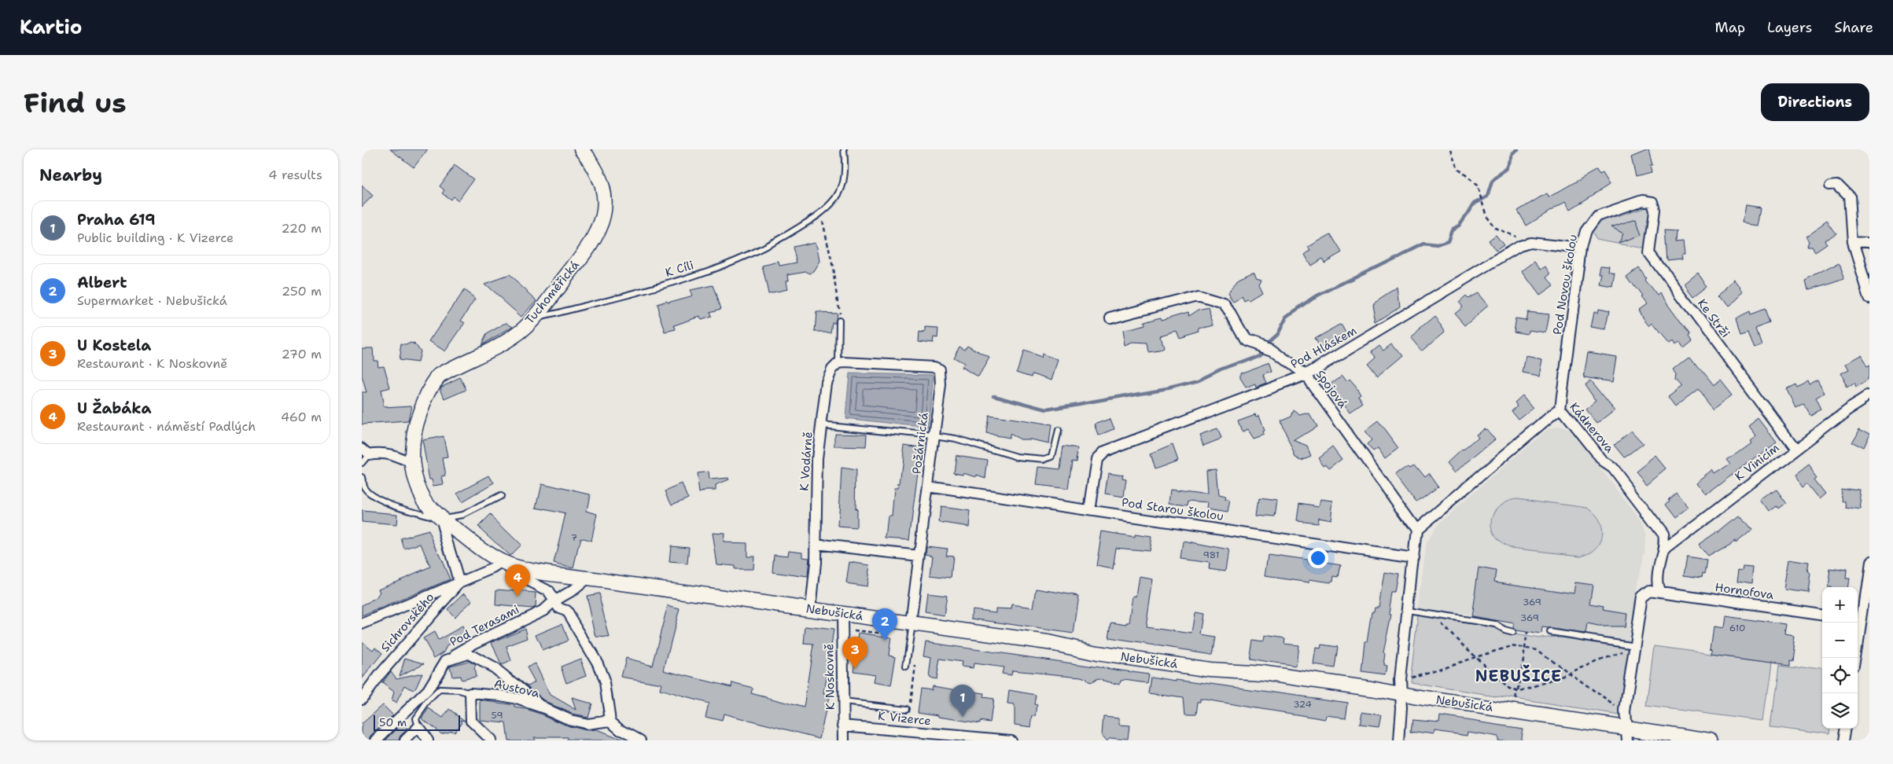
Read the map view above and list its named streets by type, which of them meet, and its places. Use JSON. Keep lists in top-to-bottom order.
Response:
{
  "streets": {
    "street": [
      "Pod Novou školou",
      "Tuchoměřická",
      "Ke Strži",
      "Pod Hláskem",
      "Spojová",
      "Kádnerova",
      "Požárnická",
      "K Vodárně",
      "K Vinicím",
      "Pod Starou školou",
      "Hornofova",
      "Nebušická",
      "Sichrovského",
      "Pod Terasami",
      "K Noskovně",
      "Austova",
      "K Vizerce"
    ],
    "lane": ["K Cíli"]
  },
  "crossings": [
    ["K Cíli", "Tuchoměřická"],
    ["Pod Novou školou", "Ke Strži"],
    ["Pod Novou školou", "Pod Hláskem"],
    ["Pod Novou školou", "Kádnerova"],
    ["Tuchoměřická", "Nebušická"],
    ["Ke Strži", "K Vinicím"],
    ["Pod Hláskem", "Spojová"],
    ["Pod Hláskem", "Pod Starou školou"],
    ["Spojová", "Kádnerova"],
    ["Kádnerova", "K Vinicím"],
    ["Kádnerova", "Hornofova"],
    ["Požárnická", "K Vodárně"],
    ["Požárnická", "Pod Starou školou"],
    ["Požárnická", "Nebušická"],
    ["K Vodárně", "Nebušická"],
    ["Nebušická", "Pod Terasami"],
    ["Nebušická", "K Noskovně"],
    ["Pod Terasami", "Austova"],
    ["K Noskovně", "K Vizerce"]
  ],
  "districts": ["NEBUŠICE"],
  "house_numbers": [
    "7",
    "981",
    "369",
    "369",
    "610",
    "324",
    "59"
  ],
  "scale_bar": "50 m",
  "page": {
    "header": "Kartio",
    "nav": ["Map", "Layers", "Share"],
    "buttons": "Directions",
    "title": "Find us",
    "heading": ["Nearby", "4 results"],
    "list": [
      {
        "mark": "1",
        "name": "Praha 619",
        "note": "Public building · K Vizerce",
        "value": "220 m"
      },
      {
        "mark": "2",
        "name": "Albert",
        "note": "Supermarket · Nebušická",
        "value": "250 m"
      },
      {
        "mark": "3",
        "name": "U Kostela",
        "note": "Restaurant · K Noskovně",
        "value": "270 m"
      },
      {
        "mark": "4",
        "name": "U Žabáka",
        "note": "Restaurant · náměstí Padlých",
        "value": "460 m"
      }
    ],
    "pins": [
      "4",
      "2",
      "3",
      "1"
    ],
    "map_buttons": ["+", "−"],
    "scale": "50 m"
  }
}
